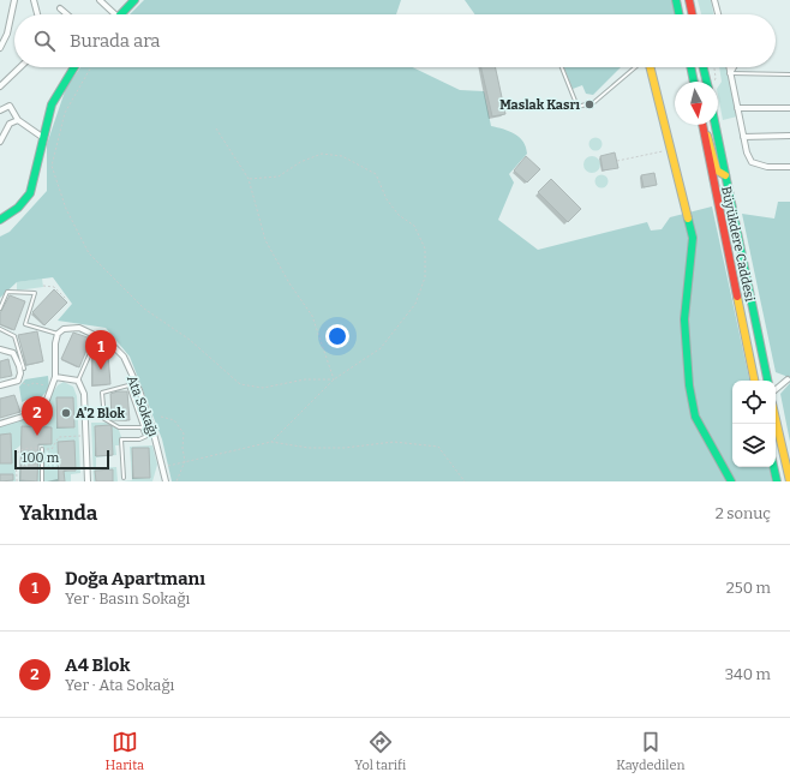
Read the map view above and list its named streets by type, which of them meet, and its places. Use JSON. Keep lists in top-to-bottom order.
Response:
{
  "streets": {
    "main road": ["Büyükdere Caddesi"],
    "street": ["Ata Sokağı"]
  },
  "places": ["Maslak Kasrı", "A'2 Blok"],
  "scale_bar": "100 m",
  "north": "bottom",
  "page": {
    "search": "Burada ara",
    "pins": ["1", "2"],
    "scale": "100 m",
    "heading": ["Yakında", "2 sonuç"],
    "list": [
      {
        "mark": "1",
        "name": "Doğa Apartmanı",
        "note": "Yer · Basın Sokağı",
        "value": "250 m"
      },
      {
        "mark": "2",
        "name": "A4 Blok",
        "note": "Yer · Ata Sokağı",
        "value": "340 m"
      }
    ],
    "nav": ["Harita", "Yol tarifi", "Kaydedilen"]
  }
}
